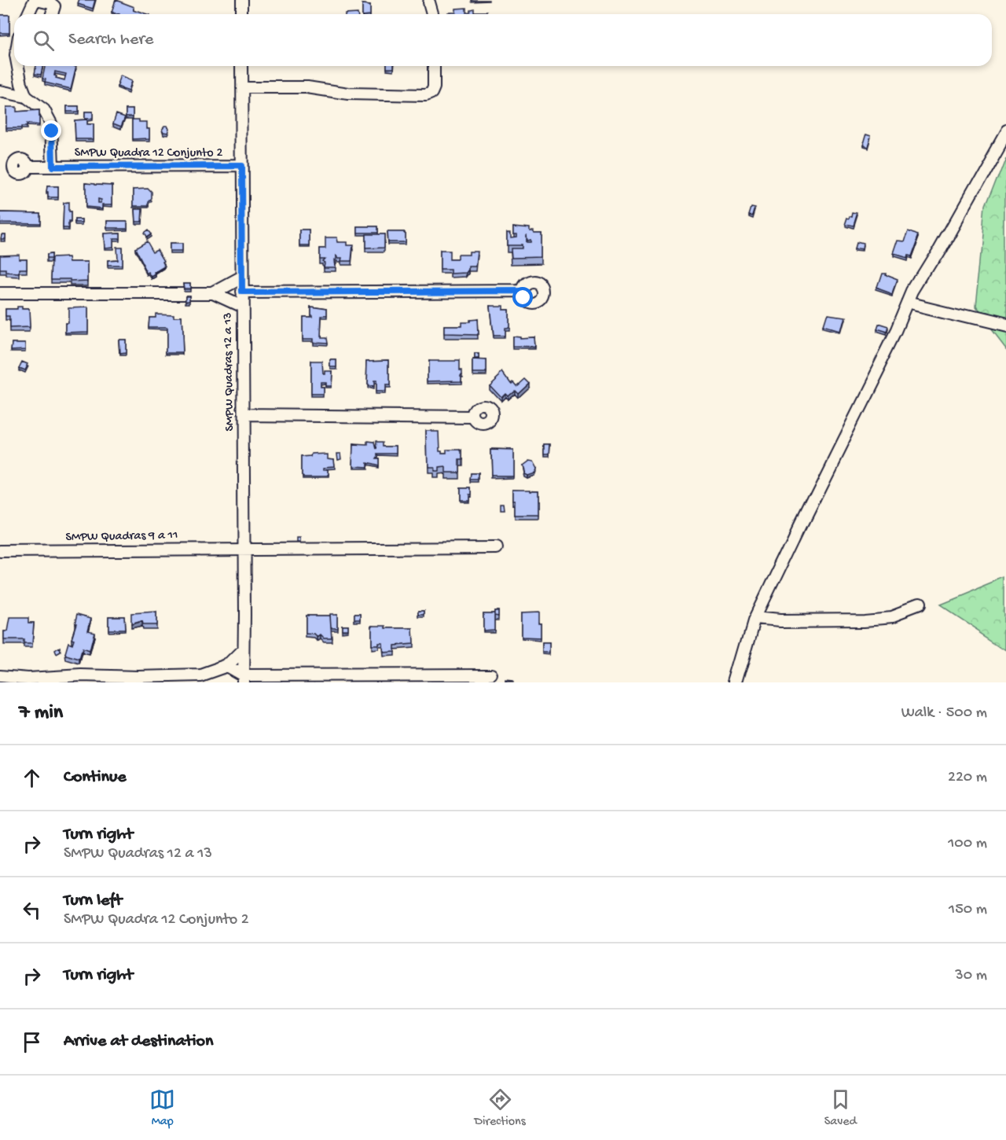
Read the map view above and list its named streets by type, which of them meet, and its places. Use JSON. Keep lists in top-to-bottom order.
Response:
{
  "streets": {
    "street": ["SMPW Quadra 12 Conjunto 2", "SMPW Quadras 12 a 13", "SMPW Quadras 9 a 11"]
  },
  "crossings": [
    ["SMPW Quadra 12 Conjunto 2", "SMPW Quadras 12 a 13"],
    ["SMPW Quadras 12 a 13", "SMPW Quadras 9 a 11"]
  ],
  "page": {
    "search": "Search here",
    "heading": ["7 min", "Walk · 500 m"],
    "list": [
      ["Continue", "220 m"],
      ["Turn right", "SMPW Quadras 12 a 13", "100 m"],
      ["Turn left", "SMPW Quadra 12 Conjunto 2", "150 m"],
      ["Turn right", "30 m"],
      "Arrive at destination"
    ],
    "nav": ["Map", "Directions", "Saved"]
  }
}
